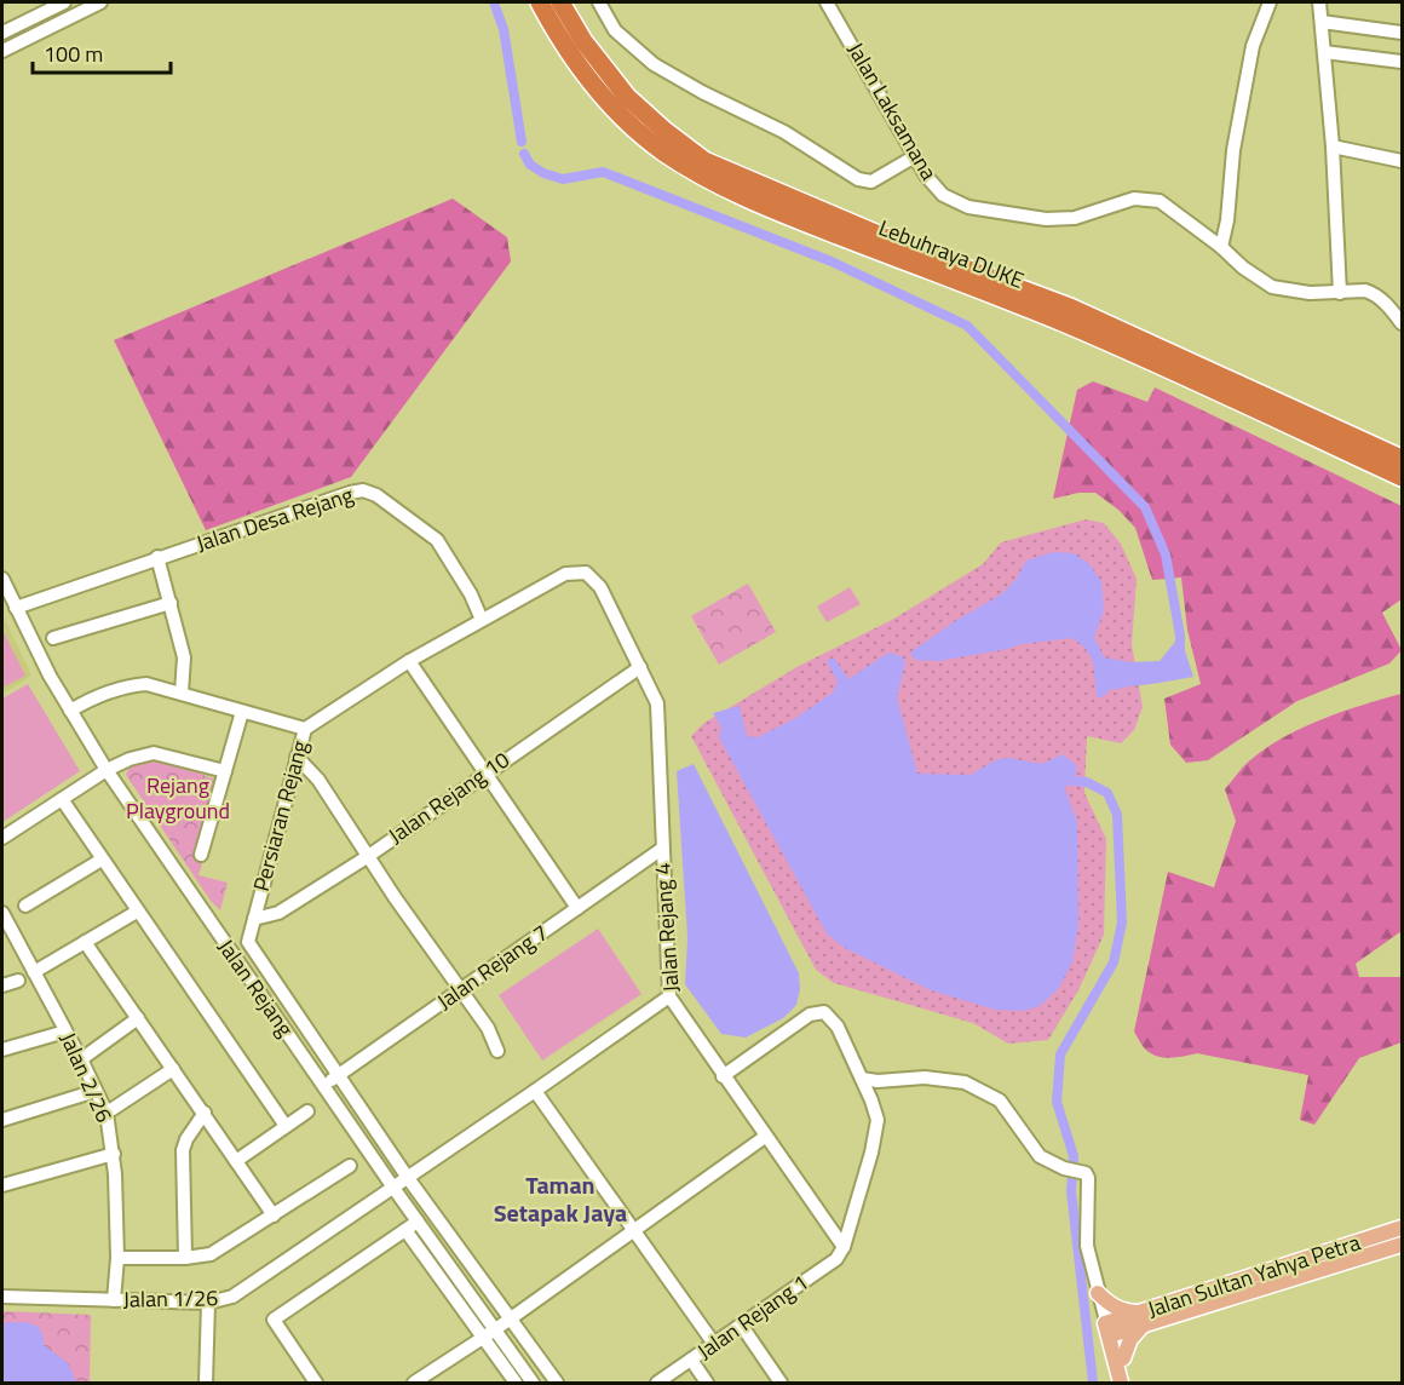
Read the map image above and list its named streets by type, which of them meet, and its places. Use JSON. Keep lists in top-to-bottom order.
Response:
{
  "streets": {
    "highway": ["Lebuhraya DUKE"],
    "main road": ["Jalan Sultan Yahya Petra"],
    "street": [
      "Jalan Laksamana",
      "Jalan Desa Rejang",
      "Jalan Rejang 10",
      "Persiaran Rejang",
      "Jalan Rejang 4",
      "Jalan Rejang 7",
      "Jalan Rejang",
      "Jalan 2/26",
      "Jalan 1/26",
      "Jalan Rejang 1"
    ]
  },
  "crossings": [
    ["Jalan Desa Rejang", "Persiaran Rejang"],
    ["Jalan Desa Rejang", "Jalan Rejang"],
    ["Jalan Rejang 10", "Persiaran Rejang"],
    ["Persiaran Rejang", "Jalan Rejang 4"],
    ["Persiaran Rejang", "Jalan Rejang 7"],
    ["Persiaran Rejang", "Jalan 1/26"],
    ["Jalan Rejang 4", "Jalan Rejang 7"],
    ["Jalan Rejang 4", "Jalan 1/26"],
    ["Jalan Rejang 4", "Jalan Rejang 1"],
    ["Jalan Rejang 7", "Jalan Rejang"],
    ["Jalan Rejang", "Jalan 1/26"],
    ["Jalan 2/26", "Jalan 1/26"]
  ],
  "districts": ["Taman Setapak Jaya"],
  "parks": ["Rejang Playground"],
  "scale_bar": "100 m"
}
